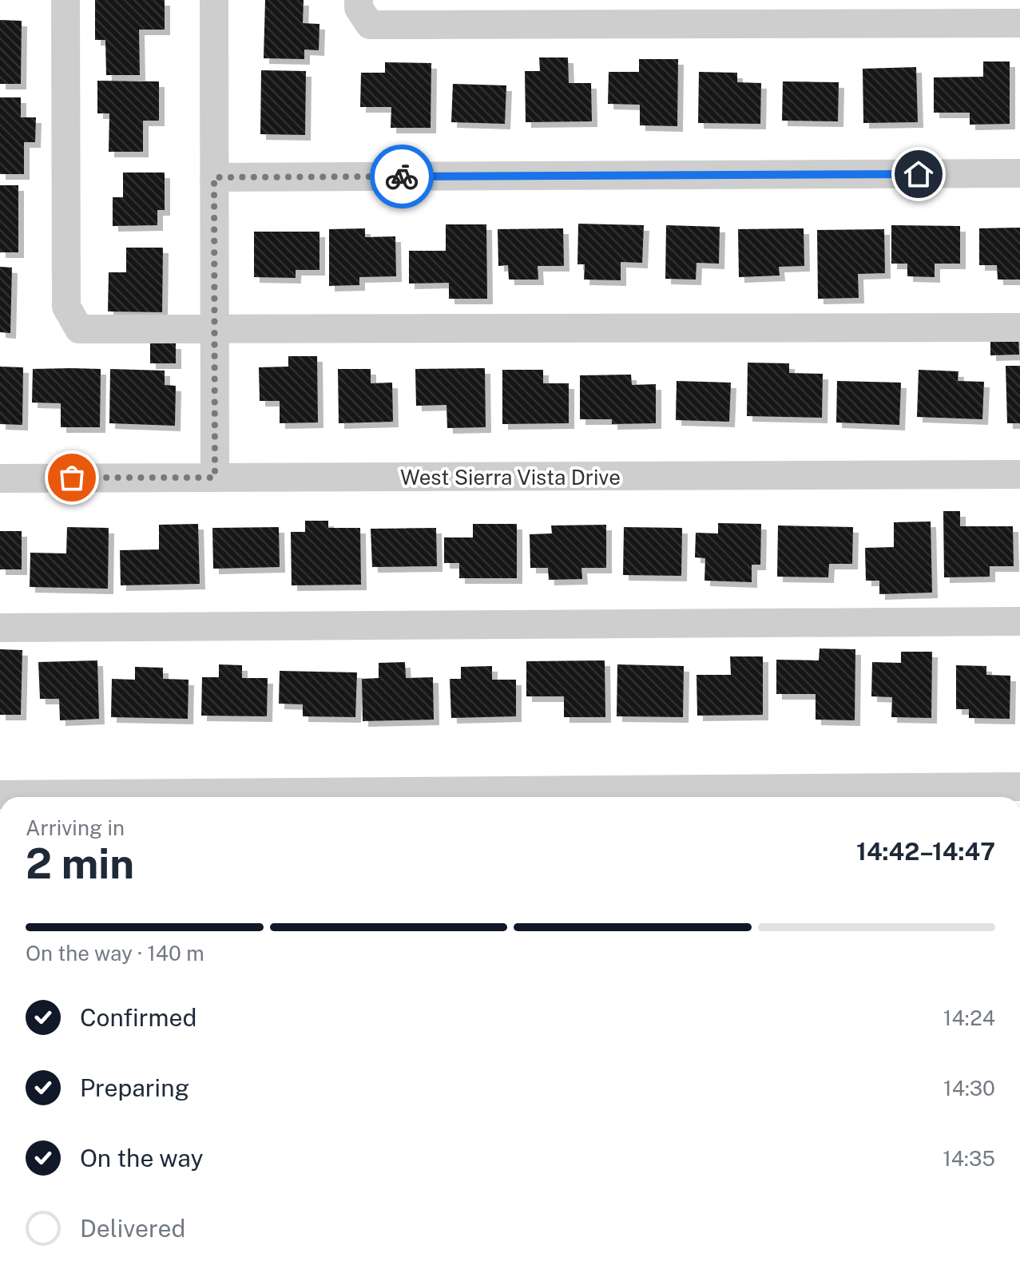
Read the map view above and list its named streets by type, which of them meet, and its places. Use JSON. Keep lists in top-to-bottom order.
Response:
{
  "streets": {
    "street": ["West Sierra Vista Drive"]
  },
  "page": {
    "heading": ["2 min", "Arriving in", "14:42–14:47"],
    "bar": "On the way · 140 m",
    "list": [
      ["Confirmed", "14:24"],
      ["Preparing", "14:30"],
      ["On the way", "14:35"],
      "Delivered"
    ]
  }
}
